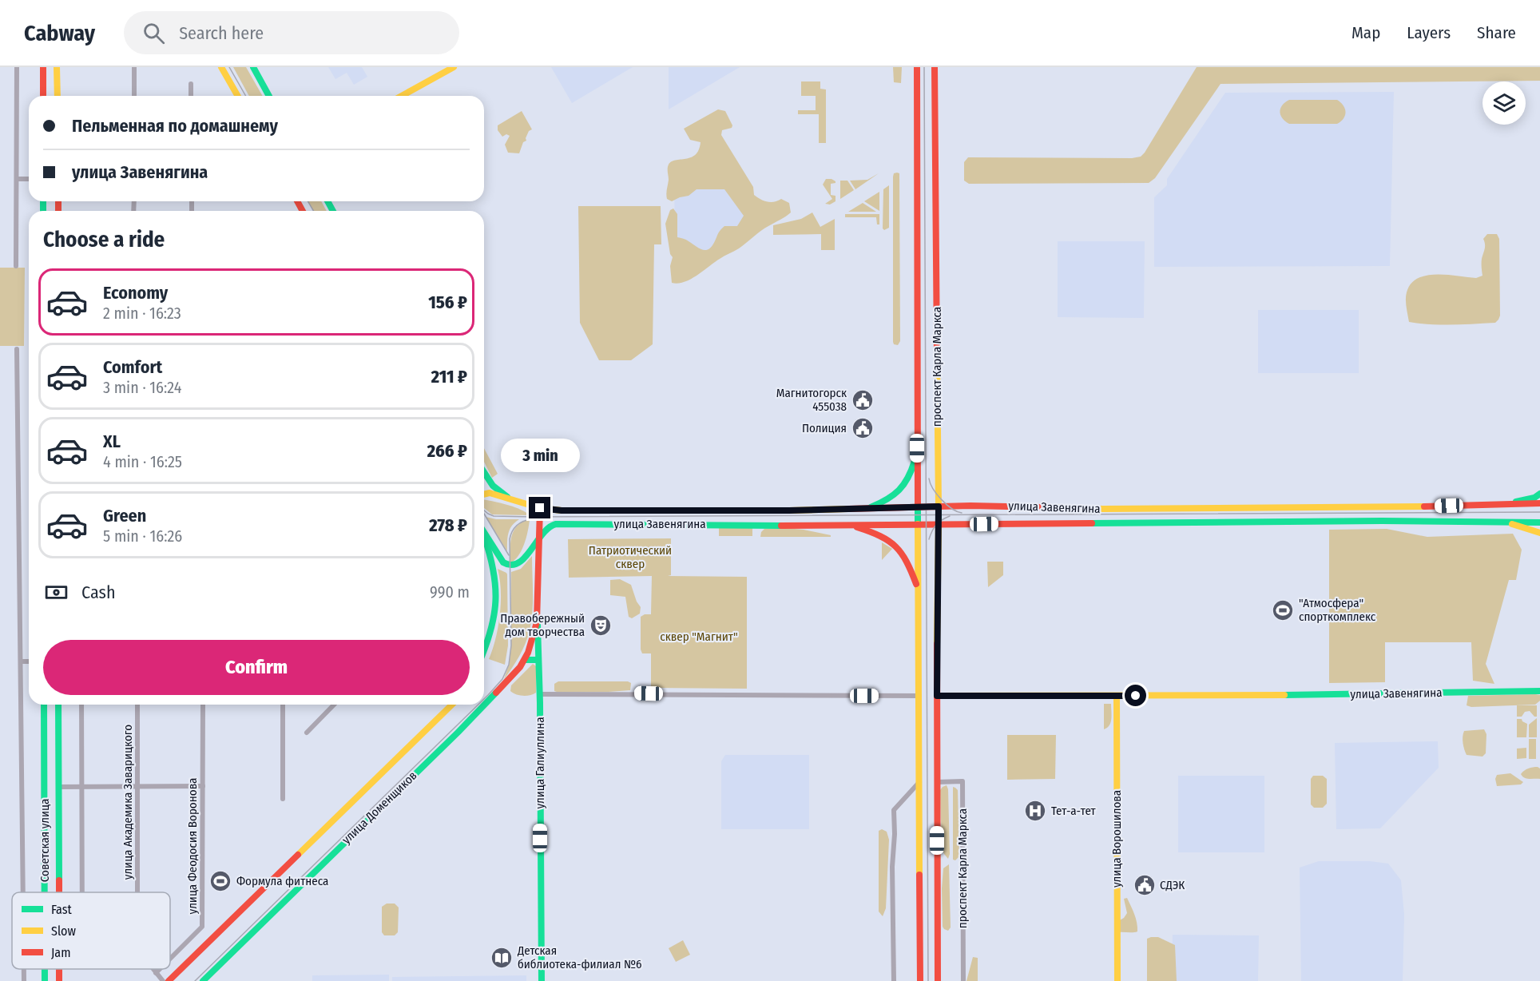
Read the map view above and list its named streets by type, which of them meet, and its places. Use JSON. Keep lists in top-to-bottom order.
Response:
{
  "streets": {
    "main road": [
      "проспект Карла Маркса",
      "улица Завенягина",
      "улица Галиуллина",
      "улица Доменщиков",
      "улица Ворошилова",
      "Советская улица"
    ],
    "street": ["улица Академика Заварицкого", "улица Феодосия Воронова"]
  },
  "crossings": [
    ["проспект Карла Маркса", "улица Завенягина"],
    ["улица Завенягина", "улица Галиуллина"],
    ["улица Завенягина", "улица Ворошилова"],
    ["улица Галиуллина", "улица Доменщиков"]
  ],
  "parks": ["Патриотический сквер", "сквер \"Магнит\""],
  "places": {
    "public building": ["Магнитогорск 455038", "Полиция", "СДЭК"],
    "sports": ["\"Атмосфера\" спорткомплекс", "Формула фитнеса"],
    "theatre": ["Правобережный дом творчества"],
    "hospital": ["Тет-а-тет"],
    "library": ["Детская библиотека-филиал №6"]
  },
  "legend": ["Fast", "Slow", "Jam"],
  "page": {
    "header": "Cabway",
    "search": "Search here",
    "nav": ["Map", "Layers", "Share"],
    "banner": ["Пельменная по домашнему", "улица Завенягина"],
    "heading": "Choose a ride",
    "list": [
      {
        "name": "Economy",
        "note": "2 min · 16:23",
        "value": "156 ₽"
      },
      {
        "name": "Comfort",
        "note": "3 min · 16:24",
        "value": "211 ₽"
      },
      {
        "name": "XL",
        "note": "4 min · 16:25",
        "value": "266 ₽"
      },
      {
        "name": "Green",
        "note": "5 min · 16:26",
        "value": "278 ₽"
      }
    ],
    "bubble": "3 min",
    "pay": ["Cash", "990 m"],
    "buttons": "Confirm"
  }
}
